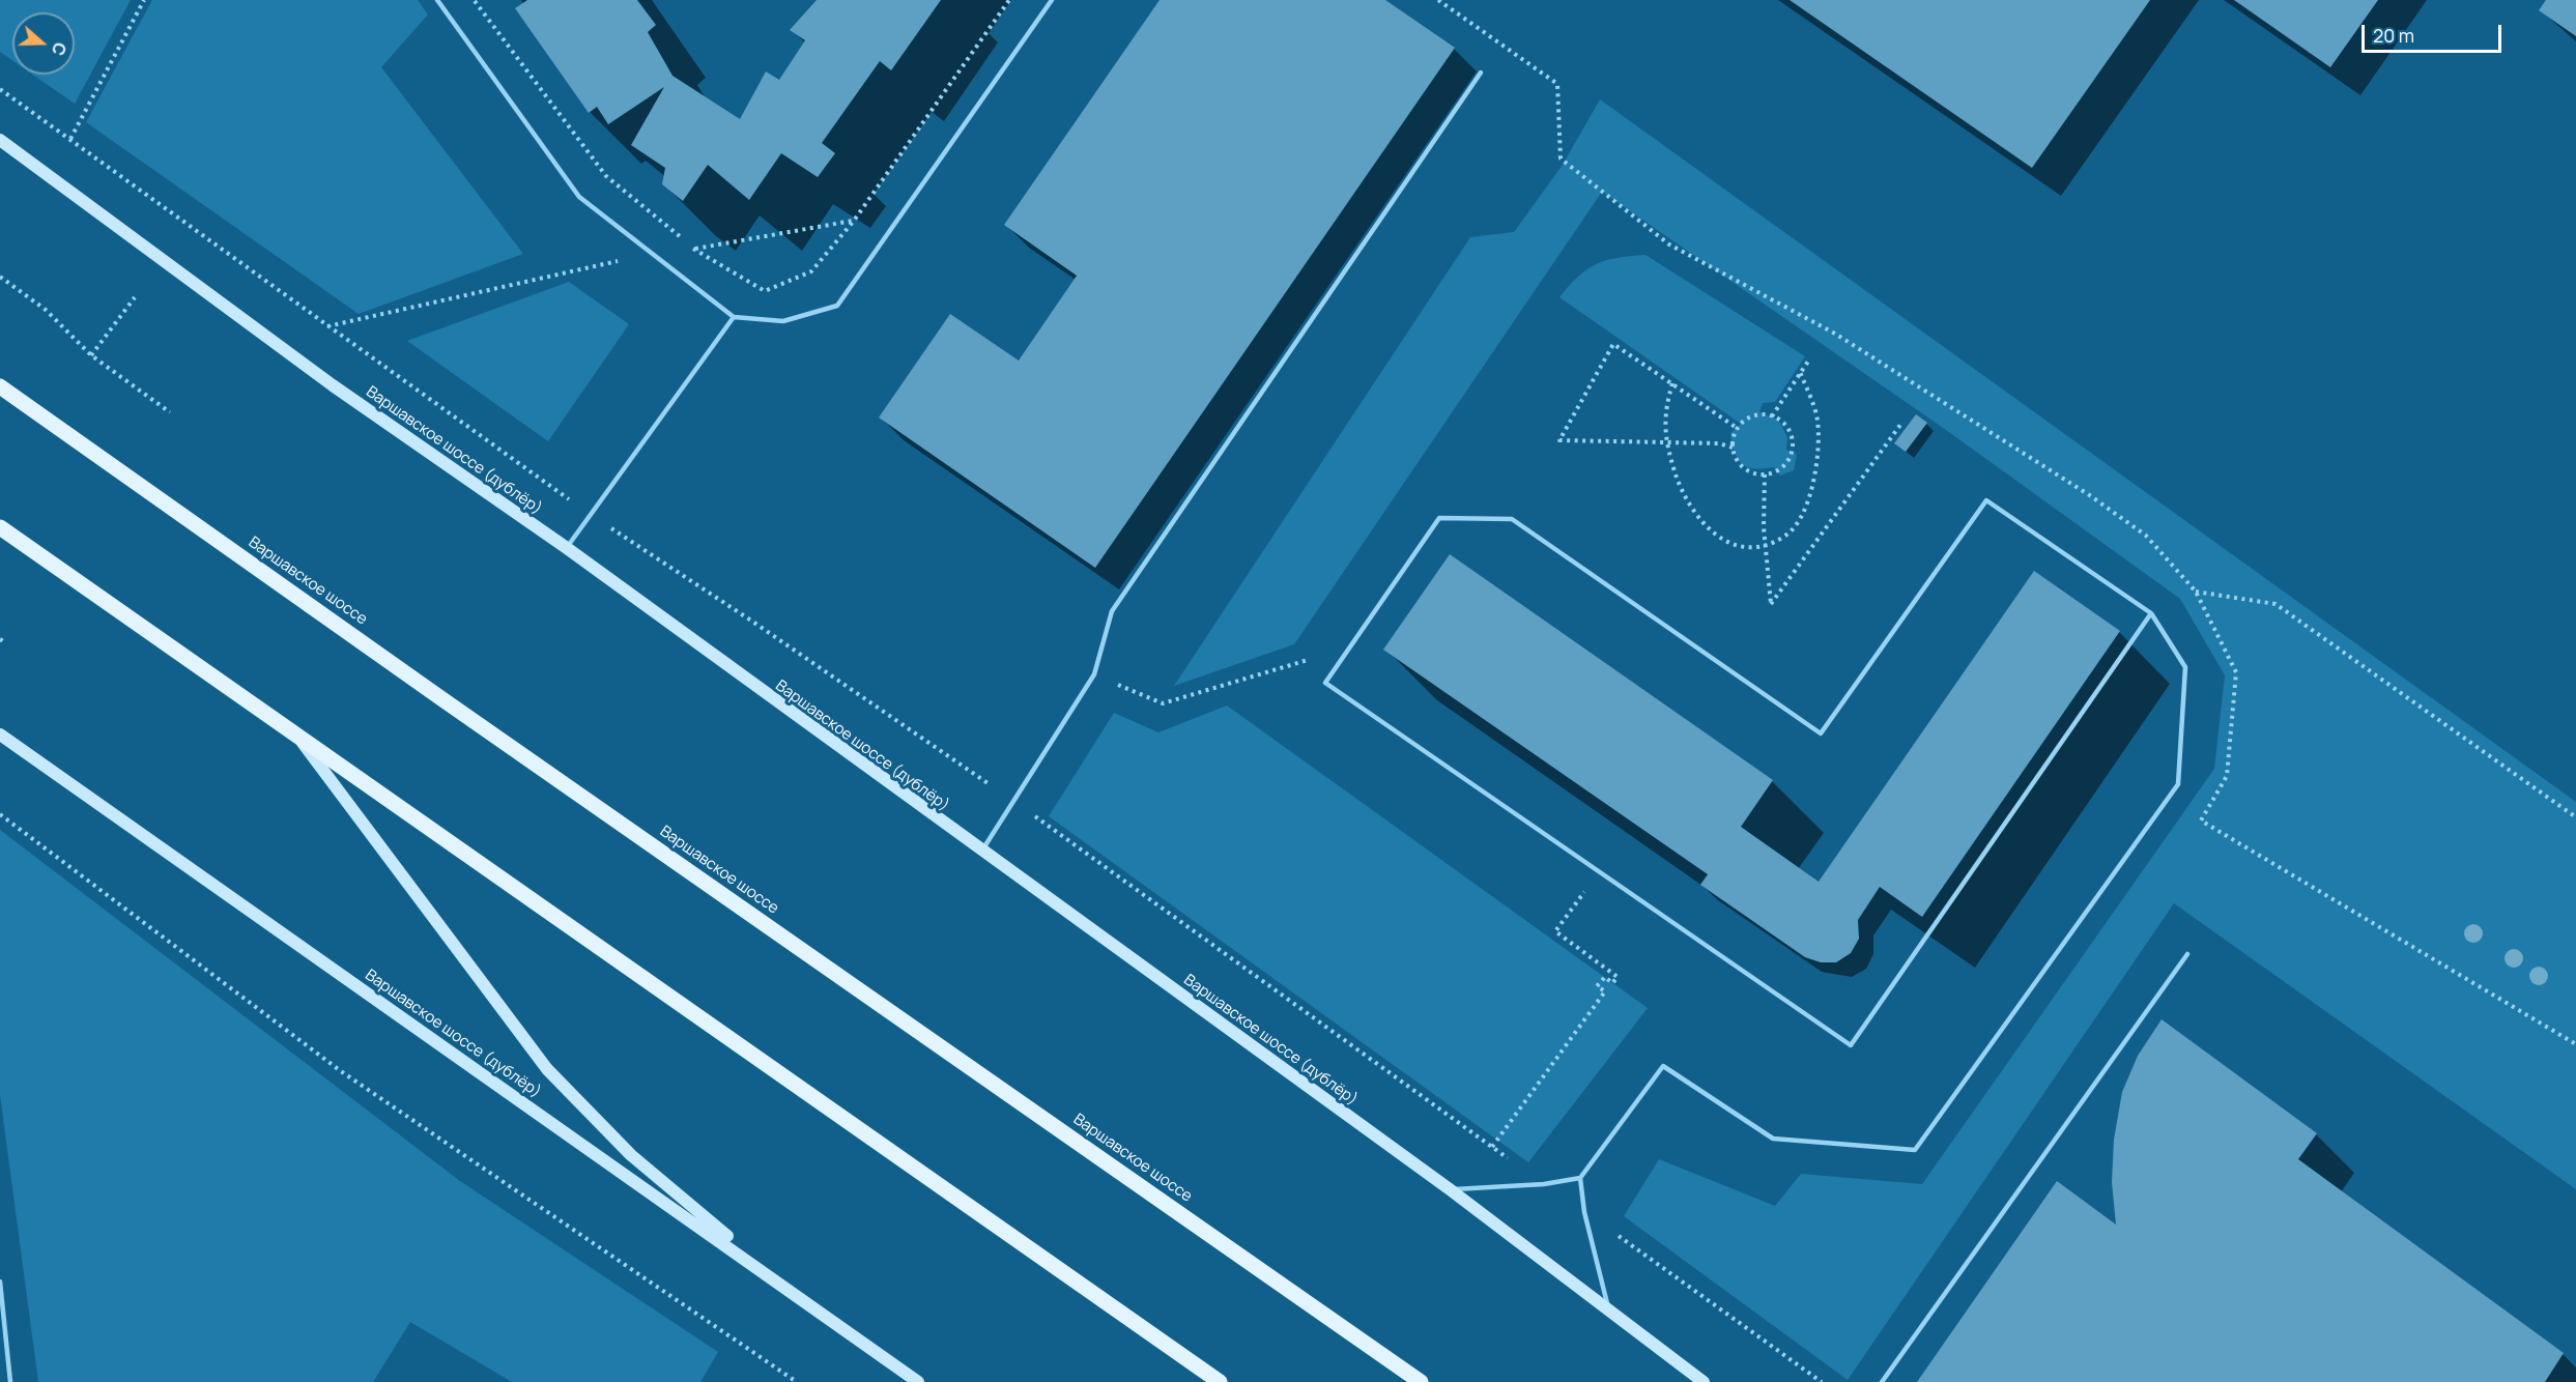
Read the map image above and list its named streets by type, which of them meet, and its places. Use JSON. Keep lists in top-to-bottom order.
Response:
{
  "streets": {
    "main road": ["Варшавское шоссе (дублёр)", "Варшавское шоссе"]
  },
  "scale_bar": "20 m",
  "north": "right"
}
